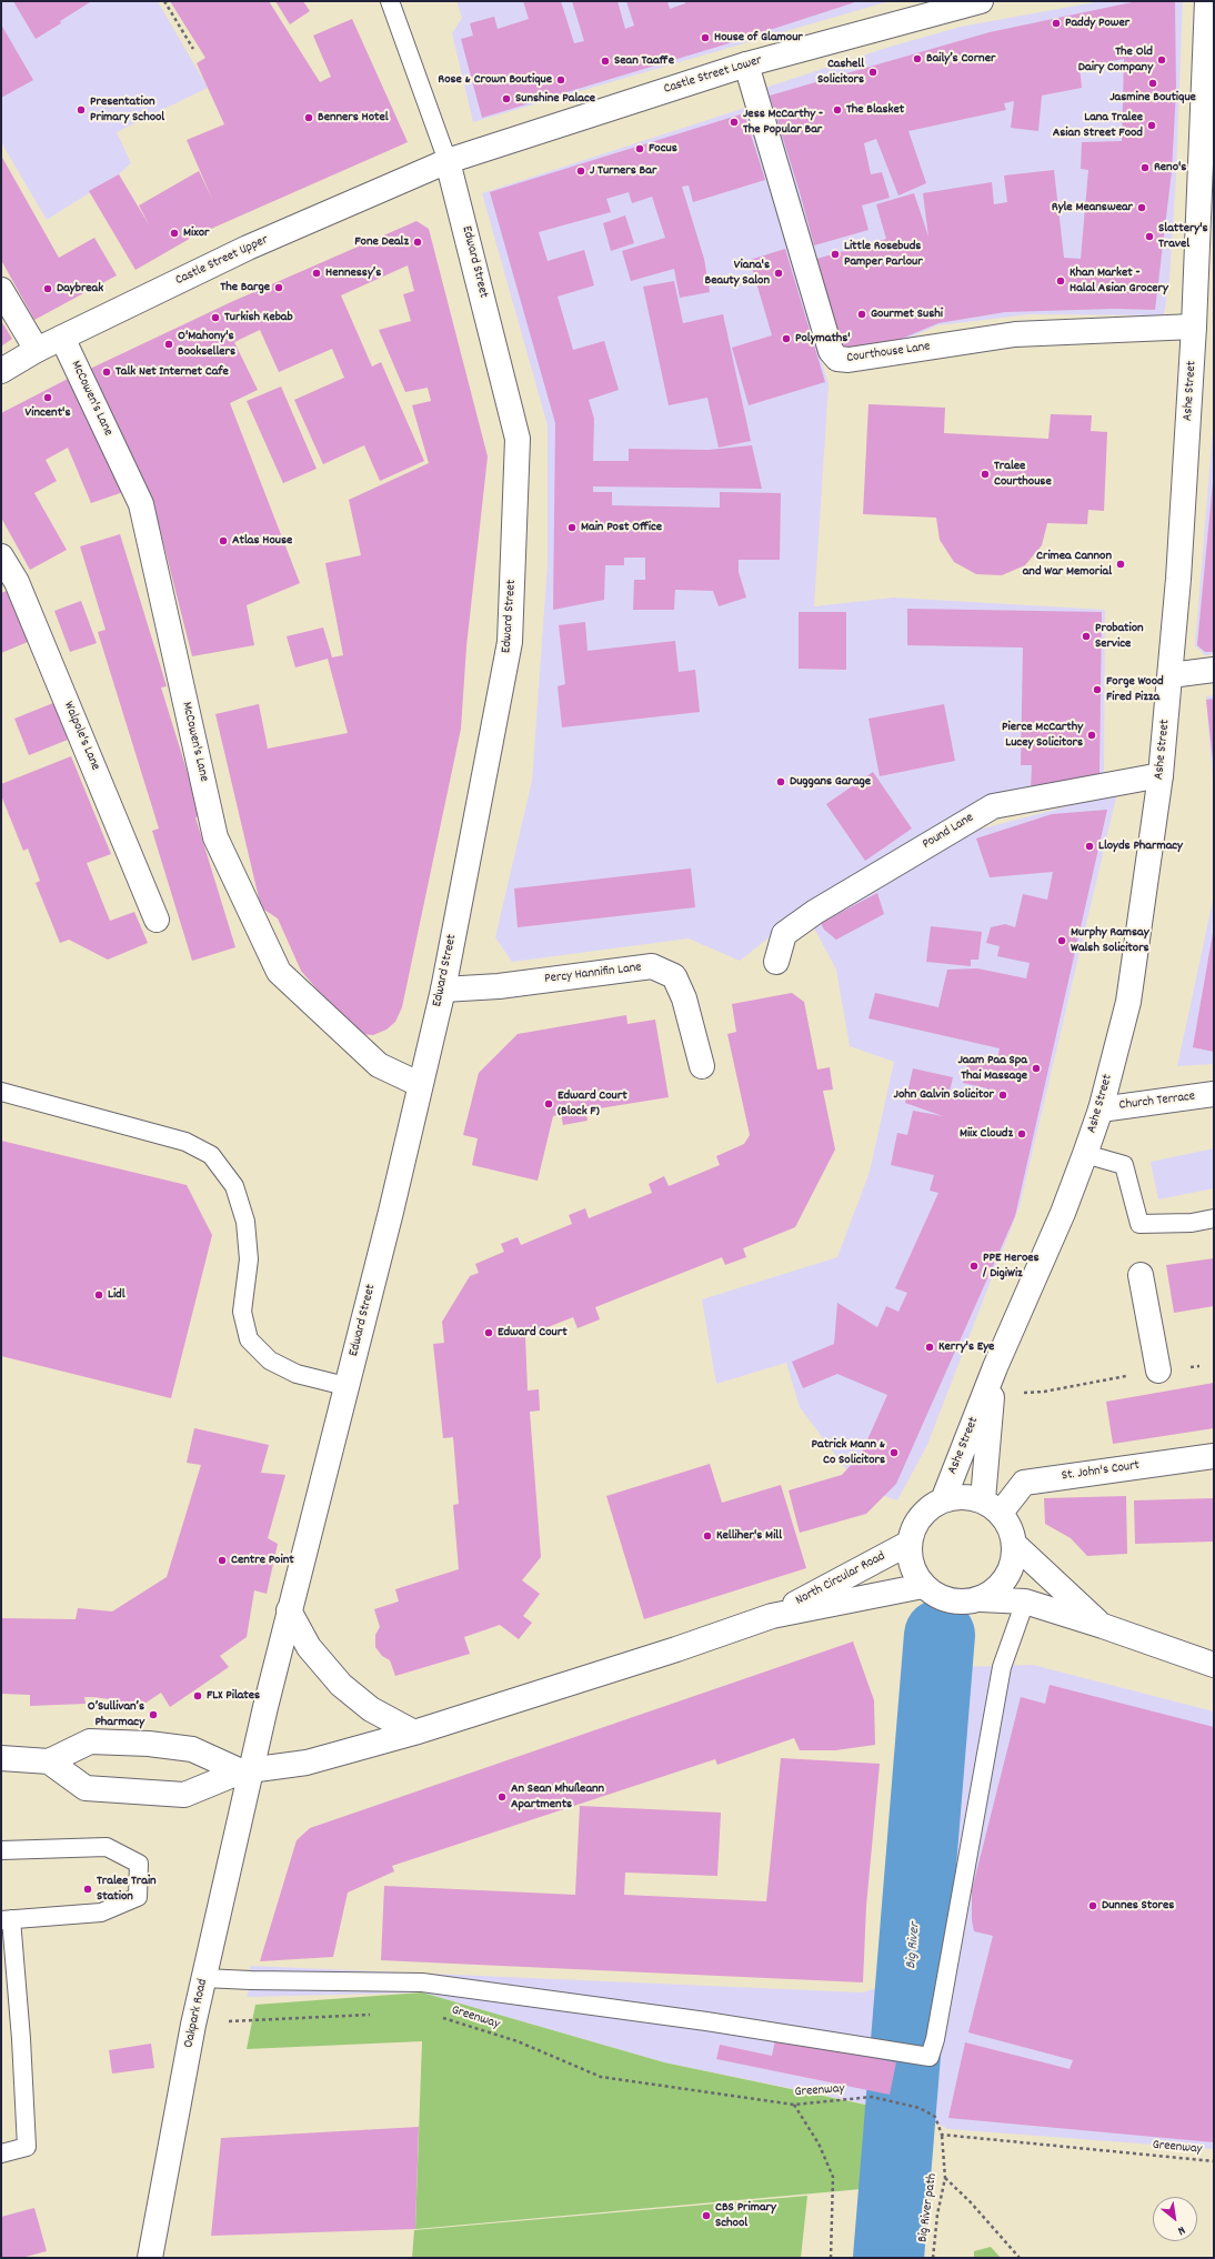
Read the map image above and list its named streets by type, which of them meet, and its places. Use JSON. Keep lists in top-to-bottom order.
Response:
{
  "streets": {
    "main road": [
      "Castle Street Lower",
      "Castle Street Upper",
      "Edward Street",
      "Courthouse Lane",
      "Ashe Street",
      "McCowen's Lane",
      "Walpole's Lane",
      "Pound Lane",
      "Percy Hannifin Lane",
      "Church Terrace",
      "St. John's Court",
      "North Circular Road",
      "Oakpark Road"
    ],
    "path": ["Greenway", "Big River path"]
  },
  "crossings": [
    ["Castle Street Lower", "Castle Street Upper"],
    ["Castle Street Lower", "Edward Street"],
    ["Castle Street Lower", "Courthouse Lane"],
    ["Castle Street Upper", "Edward Street"],
    ["Castle Street Upper", "McCowen's Lane"],
    ["Edward Street", "McCowen's Lane"],
    ["Edward Street", "Percy Hannifin Lane"],
    ["Edward Street", "Oakpark Road"],
    ["Courthouse Lane", "Ashe Street"],
    ["Ashe Street", "Pound Lane"],
    ["Ashe Street", "Church Terrace"],
    ["Ashe Street", "St. John's Court"],
    ["Ashe Street", "North Circular Road"],
    ["St. John's Court", "North Circular Road"],
    ["Greenway", "Big River path"]
  ],
  "water": ["Big River"],
  "places": [
    "Paddy Power",
    "House of Glamour",
    "Baily’s Corner",
    "The Old Dairy Company",
    "Sean Taaffe",
    "Cashell Solicitors",
    "Rose & Crown Boutique",
    "Jasmine Boutique",
    "Sunshine Palace",
    "Presentation Primary School",
    "The Blasket",
    "Benners Hotel",
    "Jess McCarthy - The Popular Bar",
    "Lana Tralee Asian Street Food",
    "Focus",
    "Reno's",
    "J Turners Bar",
    "Ryle Meanswear",
    "Mixor",
    "Slattery's Travel",
    "Fone Dealz",
    "Little Rosebuds Pamper Parlour",
    "Hennessy’s",
    "Viana's Beauty Salon",
    "Khan Market - Halal Asian Grocery",
    "The Barge",
    "Daybreak",
    "Gourmet Sushi",
    "Turkish Kebab",
    "Polymaths'",
    "O'Mahony's Booksellers",
    "Talk Net Internet Cafe",
    "Vincent's",
    "Tralee Courthouse",
    "Main Post Office",
    "Atlas House",
    "Crimea Cannon and War Memorial",
    "Probation Service",
    "Forge Wood Fired Pizza",
    "Pierce McCarthy Lucey Solicitors",
    "Duggans Garage",
    "Lloyds Pharmacy",
    "Murphy Ramsay Walsh Solicitors",
    "Jaam Paa Spa Thai Massage",
    "John Galvin Solicitor",
    "Edward Court (Block F)",
    "Miix Cloudz",
    "PPE Heroes / DigiWiz",
    "Lidl",
    "Edward Court",
    "Kerry's Eye",
    "Patrick Mann & Co Solicitors",
    "Kelliher's Mill",
    "Centre Point",
    "FLX Pilates",
    "O’Sullivan’s Pharmacy",
    "An Sean Mhuíleann Apartments",
    "Tralee Train Station",
    "Dunnes Stores",
    "CBS Primary School"
  ],
  "north": "bottom right"
}
